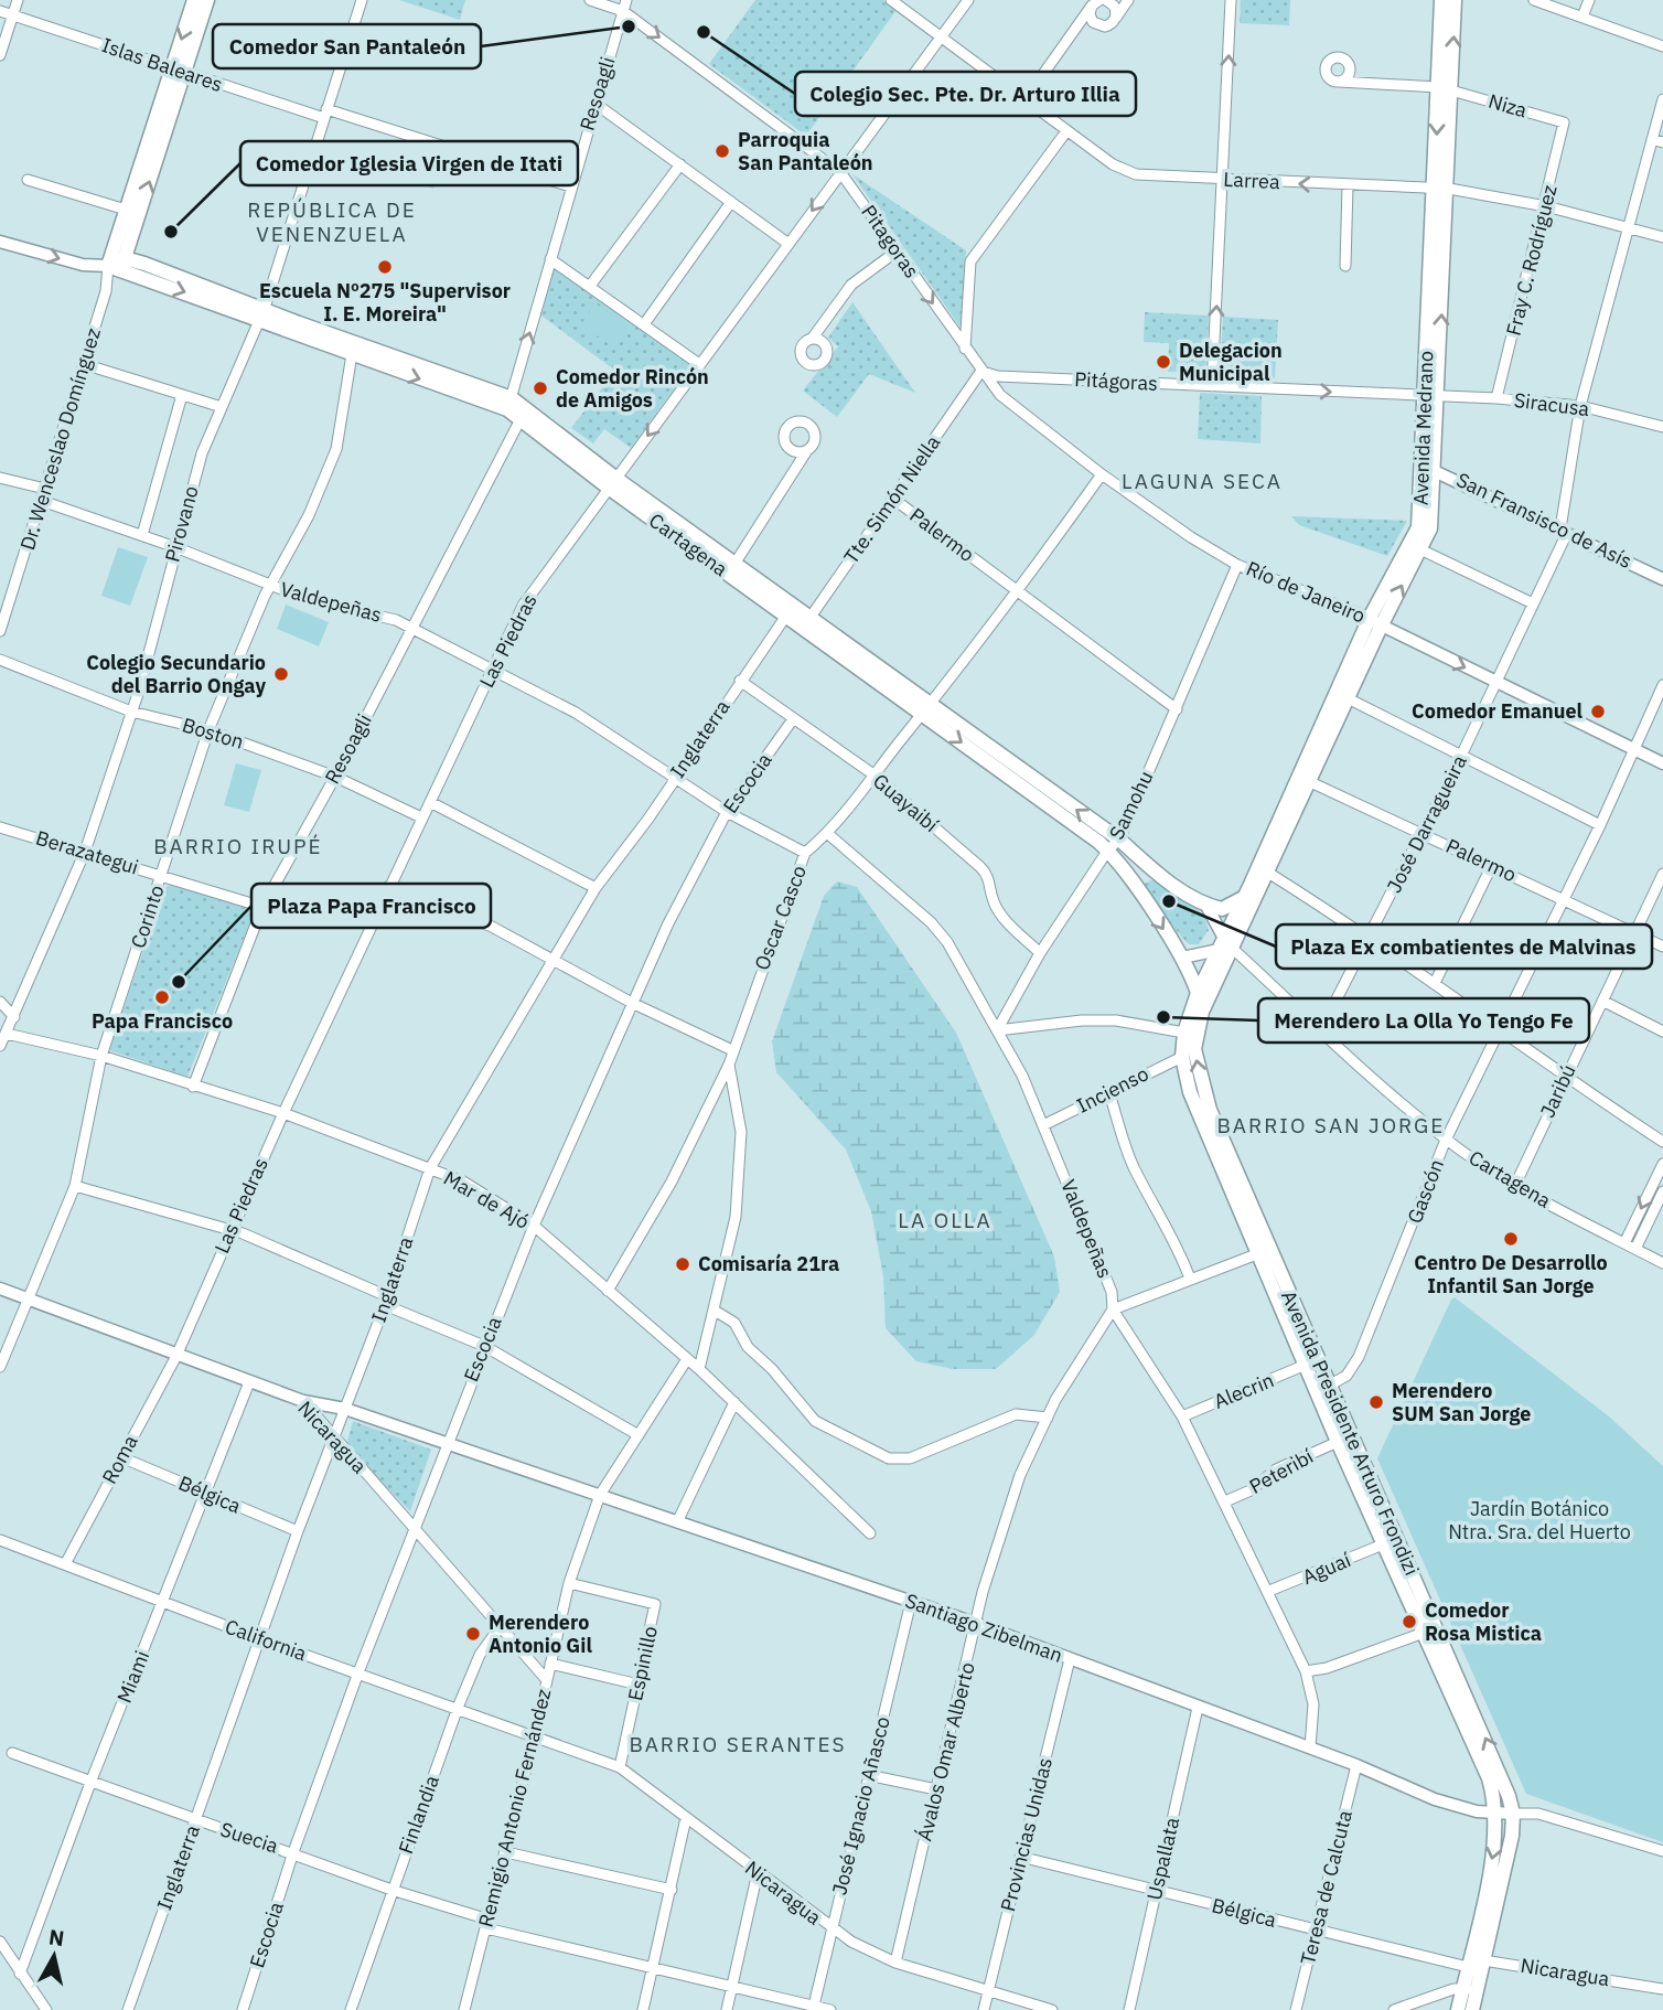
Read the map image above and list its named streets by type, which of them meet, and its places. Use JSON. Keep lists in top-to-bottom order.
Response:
{
  "streets": {
    "main road": ["Avenida Medrano", "Cartagena", "Avenida Presidente Arturo Frondizi"],
    "street": [
      "Islas Baleares",
      "Resoagli",
      "Niza",
      "Larrea",
      "Pitagoras",
      "Fray C. Rodríguez",
      "Pitágoras",
      "Siracusa",
      "Dr. Wenceslao Domínguez",
      "Tte. Simón Niella",
      "San Fransisco de Asís",
      "Pirovano",
      "Palermo",
      "Río de Janeiro",
      "Valdepeñas",
      "Las Piedras",
      "Boston",
      "Inglaterra",
      "Escocia",
      "Guayaibí",
      "Samohu",
      "José Darragueira",
      "Berazategui",
      "Corinto",
      "Oscar Casco",
      "Incienso",
      "Jaribú",
      "Gascón",
      "Mar de Ajó",
      "Alecrin",
      "Nicaragua",
      "Roma",
      "Peteribí",
      "Bélgica",
      "Aguaí",
      "Santiago Zibelman",
      "California",
      "Espinillo",
      "Miami",
      "Ávalos Omar Alberto",
      "José Ignacio Añasco",
      "Remigio Antonio Fernández",
      "Finlandia",
      "Provincias Unidas",
      "Suecia",
      "Uspallata",
      "Teresa de Calcuta"
    ]
  },
  "crossings": [
    ["Islas Baleares", "Resoagli"],
    ["Islas Baleares", "Pirovano"],
    ["Resoagli", "Pitagoras"],
    ["Resoagli", "Cartagena"],
    ["Resoagli", "Valdepeñas"],
    ["Resoagli", "Boston"],
    ["Resoagli", "Berazategui"],
    ["Resoagli", "Mar de Ajó"],
    ["Niza", "Fray C. Rodríguez"],
    ["Niza", "Avenida Medrano"],
    ["Larrea", "Fray C. Rodríguez"],
    ["Larrea", "Avenida Medrano"],
    ["Larrea", "Las Piedras"],
    ["Larrea", "José Darragueira"],
    ["Pitagoras", "Pitágoras"],
    ["Pitagoras", "Tte. Simón Niella"],
    ["Pitagoras", "Río de Janeiro"],
    ["Pitagoras", "Las Piedras"],
    ["Fray C. Rodríguez", "Siracusa"],
    ["Pitágoras", "Siracusa"],
    ["Pitágoras", "Avenida Medrano"],
    ["Pitágoras", "Tte. Simón Niella"],
    ["Pitágoras", "Río de Janeiro"],
    ["Siracusa", "Avenida Medrano"],
    ["Siracusa", "José Darragueira"],
    ["Avenida Medrano", "San Fransisco de Asís"],
    ["Avenida Medrano", "Palermo"],
    ["Avenida Medrano", "Cartagena"],
    ["Avenida Medrano", "Río de Janeiro"],
    ["Avenida Medrano", "Avenida Presidente Arturo Frondizi"],
    ["Dr. Wenceslao Domínguez", "Cartagena"],
    ["Dr. Wenceslao Domínguez", "Valdepeñas"],
    ["Tte. Simón Niella", "Palermo"],
    ["Tte. Simón Niella", "Cartagena"],
    ["Tte. Simón Niella", "Río de Janeiro"],
    ["San Fransisco de Asís", "José Darragueira"],
    ["Pirovano", "Cartagena"],
    ["Pirovano", "Valdepeñas"],
    ["Pirovano", "Boston"],
    ["Pirovano", "Berazategui"],
    ["Pirovano", "Mar de Ajó"],
    ["Palermo", "Samohu"],
    ["Palermo", "José Darragueira"],
    ["Palermo", "Oscar Casco"],
    ["Palermo", "Jaribú"],
    ["Palermo", "Gascón"],
    ["Cartagena", "Las Piedras"],
    ["Cartagena", "Inglaterra"],
    ["Cartagena", "Samohu"],
    ["Cartagena", "José Darragueira"],
    ["Cartagena", "Corinto"],
    ["Cartagena", "Oscar Casco"],
    ["Cartagena", "Jaribú"],
    ["Cartagena", "Gascón"],
    ["Cartagena", "Avenida Presidente Arturo Frondizi"],
    ["Río de Janeiro", "Samohu"],
    ["Río de Janeiro", "José Darragueira"],
    ["Río de Janeiro", "Oscar Casco"],
    ["Río de Janeiro", "Gascón"],
    ["Valdepeñas", "Las Piedras"],
    ["Valdepeñas", "Inglaterra"],
    ["Valdepeñas", "Escocia"],
    ["Valdepeñas", "Samohu"],
    ["Valdepeñas", "Corinto"],
    ["Valdepeñas", "Oscar Casco"],
    ["Valdepeñas", "Incienso"],
    ["Valdepeñas", "Alecrin"],
    ["Valdepeñas", "Peteribí"],
    ["Valdepeñas", "Aguaí"],
    ["Valdepeñas", "Santiago Zibelman"],
    ["Valdepeñas", "Ávalos Omar Alberto"],
    ["Las Piedras", "Boston"],
    ["Las Piedras", "Mar de Ajó"],
    ["Las Piedras", "Nicaragua"],
    ["Las Piedras", "Roma"],
    ["Boston", "Corinto"],
    ["Inglaterra", "Guayaibí"],
    ["Inglaterra", "Mar de Ajó"],
    ["Inglaterra", "Nicaragua"],
    ["Inglaterra", "Bélgica"],
    ["Inglaterra", "Santiago Zibelman"],
    ["Inglaterra", "California"],
    ["Inglaterra", "Suecia"],
    ["Escocia", "Guayaibí"],
    ["Escocia", "Mar de Ajó"],
    ["Escocia", "Nicaragua"],
    ["Escocia", "Santiago Zibelman"],
    ["Escocia", "California"],
    ["Escocia", "Suecia"],
    ["Guayaibí", "Samohu"],
    ["Guayaibí", "Oscar Casco"],
    ["Berazategui", "Corinto"],
    ["Corinto", "Mar de Ajó"],
    ["Corinto", "Nicaragua"],
    ["Oscar Casco", "Mar de Ajó"],
    ["Incienso", "Avenida Presidente Arturo Frondizi"],
    ["Gascón", "Avenida Presidente Arturo Frondizi"],
    ["Mar de Ajó", "Remigio Antonio Fernández"],
    ["Alecrin", "Avenida Presidente Arturo Frondizi"],
    ["Avenida Presidente Arturo Frondizi", "Nicaragua"],
    ["Avenida Presidente Arturo Frondizi", "Peteribí"],
    ["Avenida Presidente Arturo Frondizi", "Bélgica"],
    ["Avenida Presidente Arturo Frondizi", "Aguaí"],
    ["Avenida Presidente Arturo Frondizi", "Santiago Zibelman"],
    ["Nicaragua", "Roma"],
    ["Nicaragua", "Santiago Zibelman"],
    ["Nicaragua", "California"],
    ["Nicaragua", "Espinillo"],
    ["Nicaragua", "Miami"],
    ["Nicaragua", "Ávalos Omar Alberto"],
    ["Nicaragua", "José Ignacio Añasco"],
    ["Nicaragua", "Remigio Antonio Fernández"],
    ["Nicaragua", "Finlandia"],
    ["Nicaragua", "Provincias Unidas"],
    ["Roma", "Bélgica"],
    ["Roma", "California"],
    ["Bélgica", "Miami"],
    ["Bélgica", "Provincias Unidas"],
    ["Bélgica", "Uspallata"],
    ["Bélgica", "Teresa de Calcuta"],
    ["Santiago Zibelman", "Ávalos Omar Alberto"],
    ["Santiago Zibelman", "José Ignacio Añasco"],
    ["Santiago Zibelman", "Remigio Antonio Fernández"],
    ["Santiago Zibelman", "Provincias Unidas"],
    ["Santiago Zibelman", "Uspallata"],
    ["Santiago Zibelman", "Teresa de Calcuta"],
    ["California", "Miami"],
    ["California", "Remigio Antonio Fernández"],
    ["California", "Finlandia"],
    ["Espinillo", "Remigio Antonio Fernández"],
    ["Miami", "Suecia"],
    ["José Ignacio Añasco", "Suecia"],
    ["Remigio Antonio Fernández", "Suecia"],
    ["Finlandia", "Suecia"]
  ],
  "one_way": ["Pitagoras", "Pitágoras"],
  "districts": [
    "REPÚBLICA DE VENENZUELA",
    "LAGUNA SECA",
    "BARRIO IRUPÉ",
    "BARRIO SAN JORGE",
    "LA OLLA",
    "BARRIO SERANTES"
  ],
  "parks": ["Jardín Botánico Ntra. Sra. del Huerto"],
  "places": [
    "Comedor San Pantaleón",
    "Colegio Sec. Pte. Dr. Arturo Illia",
    "Parroquia San Pantaleón",
    "Comedor Iglesia Virgen de Itati",
    "Escuela Nº275 \"Supervisor I. E. Moreira\"",
    "Delegacion Municipal",
    "Comedor Rincón de Amigos",
    "Colegio Secundario del Barrio Ongay",
    "Comedor Emanuel",
    "Plaza Ex combatientes de Malvinas",
    "Plaza Papa Francisco",
    "Papa Francisco",
    "Merendero La Olla Yo Tengo Fe",
    "Centro De Desarrollo Infantil San Jorge",
    "Comisaría 21ra",
    "Merendero SUM San Jorge",
    "Comedor Rosa Mistica",
    "Merendero Antonio Gil"
  ],
  "north": "top"
}
